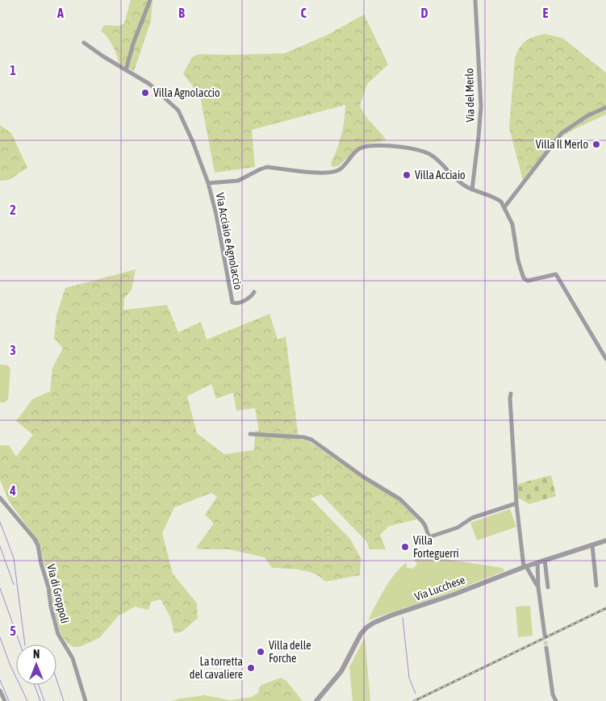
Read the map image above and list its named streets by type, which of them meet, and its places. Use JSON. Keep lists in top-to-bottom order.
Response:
{
  "streets": {
    "street": [
      "Via del Merlo",
      "Via Acciaio e Agnolaccio",
      "Via Lucchese",
      "Via di Groppoli"
    ]
  },
  "crossings": [
    ["Via del Merlo", "Via Acciaio e Agnolaccio"]
  ],
  "places": [
    "Villa Agnolaccio",
    "Villa Il Merlo",
    "Villa Acciaio",
    "Villa Forteguerri",
    "Villa delle Forche",
    "La torretta del cavaliere"
  ],
  "north": "top",
  "grid": {
    "columns": [
      "A",
      "B",
      "C",
      "D",
      "E"
    ],
    "rows": [
      "1",
      "2",
      "3",
      "4",
      "5"
    ]
  }
}
